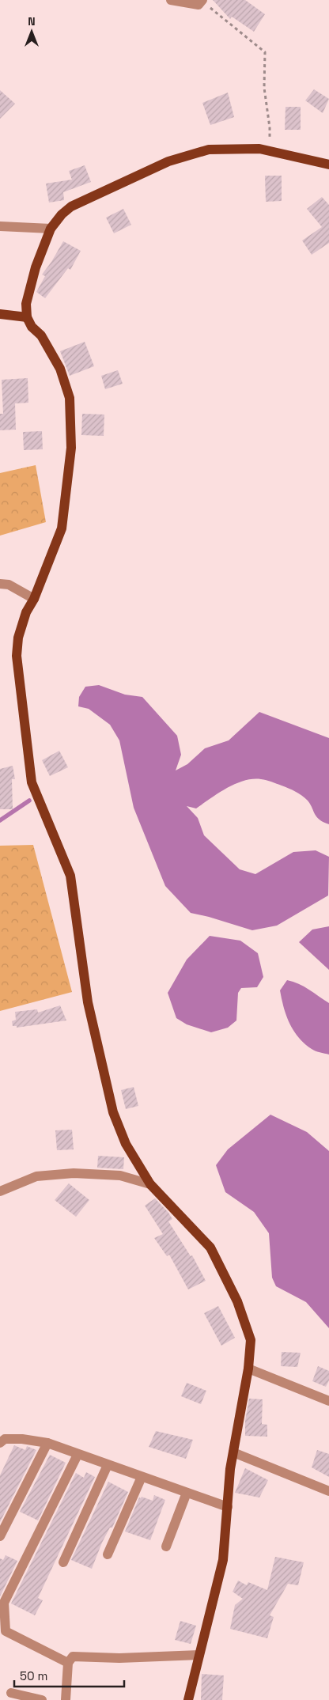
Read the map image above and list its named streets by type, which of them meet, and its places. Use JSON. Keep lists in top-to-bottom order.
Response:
{
  "scale_bar": "50 m",
  "north": "top"
}
